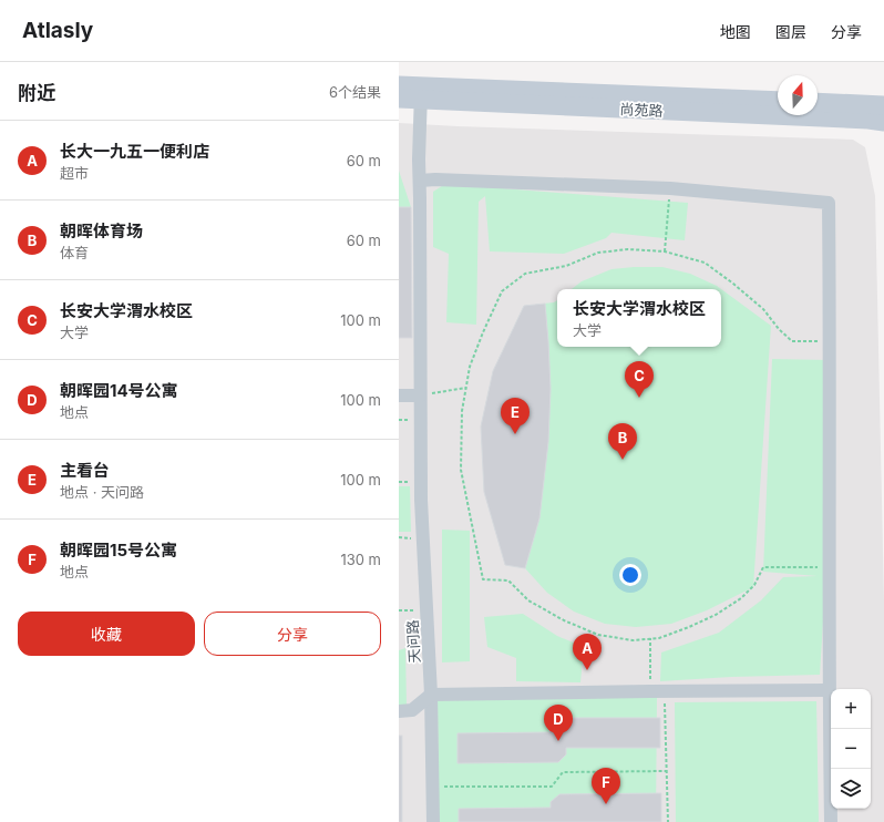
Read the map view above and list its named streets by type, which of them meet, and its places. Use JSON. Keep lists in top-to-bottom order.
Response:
{
  "streets": {
    "main road": ["尚苑路"],
    "street": ["天问路"]
  },
  "crossings": [
    ["尚苑路", "天问路"]
  ],
  "north": "top",
  "page": {
    "header": "Atlasly",
    "nav": ["地图", "图层", "分享"],
    "heading": ["附近", "6个结果"],
    "list": [
      {
        "mark": "A",
        "name": "长大一九五一便利店",
        "note": "超市",
        "value": "60 m"
      },
      {
        "mark": "B",
        "name": "朝晖体育场",
        "note": "体育",
        "value": "60 m"
      },
      {
        "mark": "C",
        "name": "长安大学渭水校区",
        "note": "大学",
        "value": "100 m"
      },
      {
        "mark": "D",
        "name": "朝晖园14号公寓",
        "note": "地点",
        "value": "100 m"
      },
      {
        "mark": "E",
        "name": "主看台",
        "note": "地点 · 天问路",
        "value": "100 m"
      },
      {
        "mark": "F",
        "name": "朝晖园15号公寓",
        "note": "地点",
        "value": "130 m"
      }
    ],
    "popup": ["长安大学渭水校区", "大学"],
    "pins": [
      "C",
      "E",
      "B",
      "A",
      "D",
      "F"
    ],
    "buttons": ["收藏", "分享"],
    "map_buttons": ["+", "−"]
  }
}
